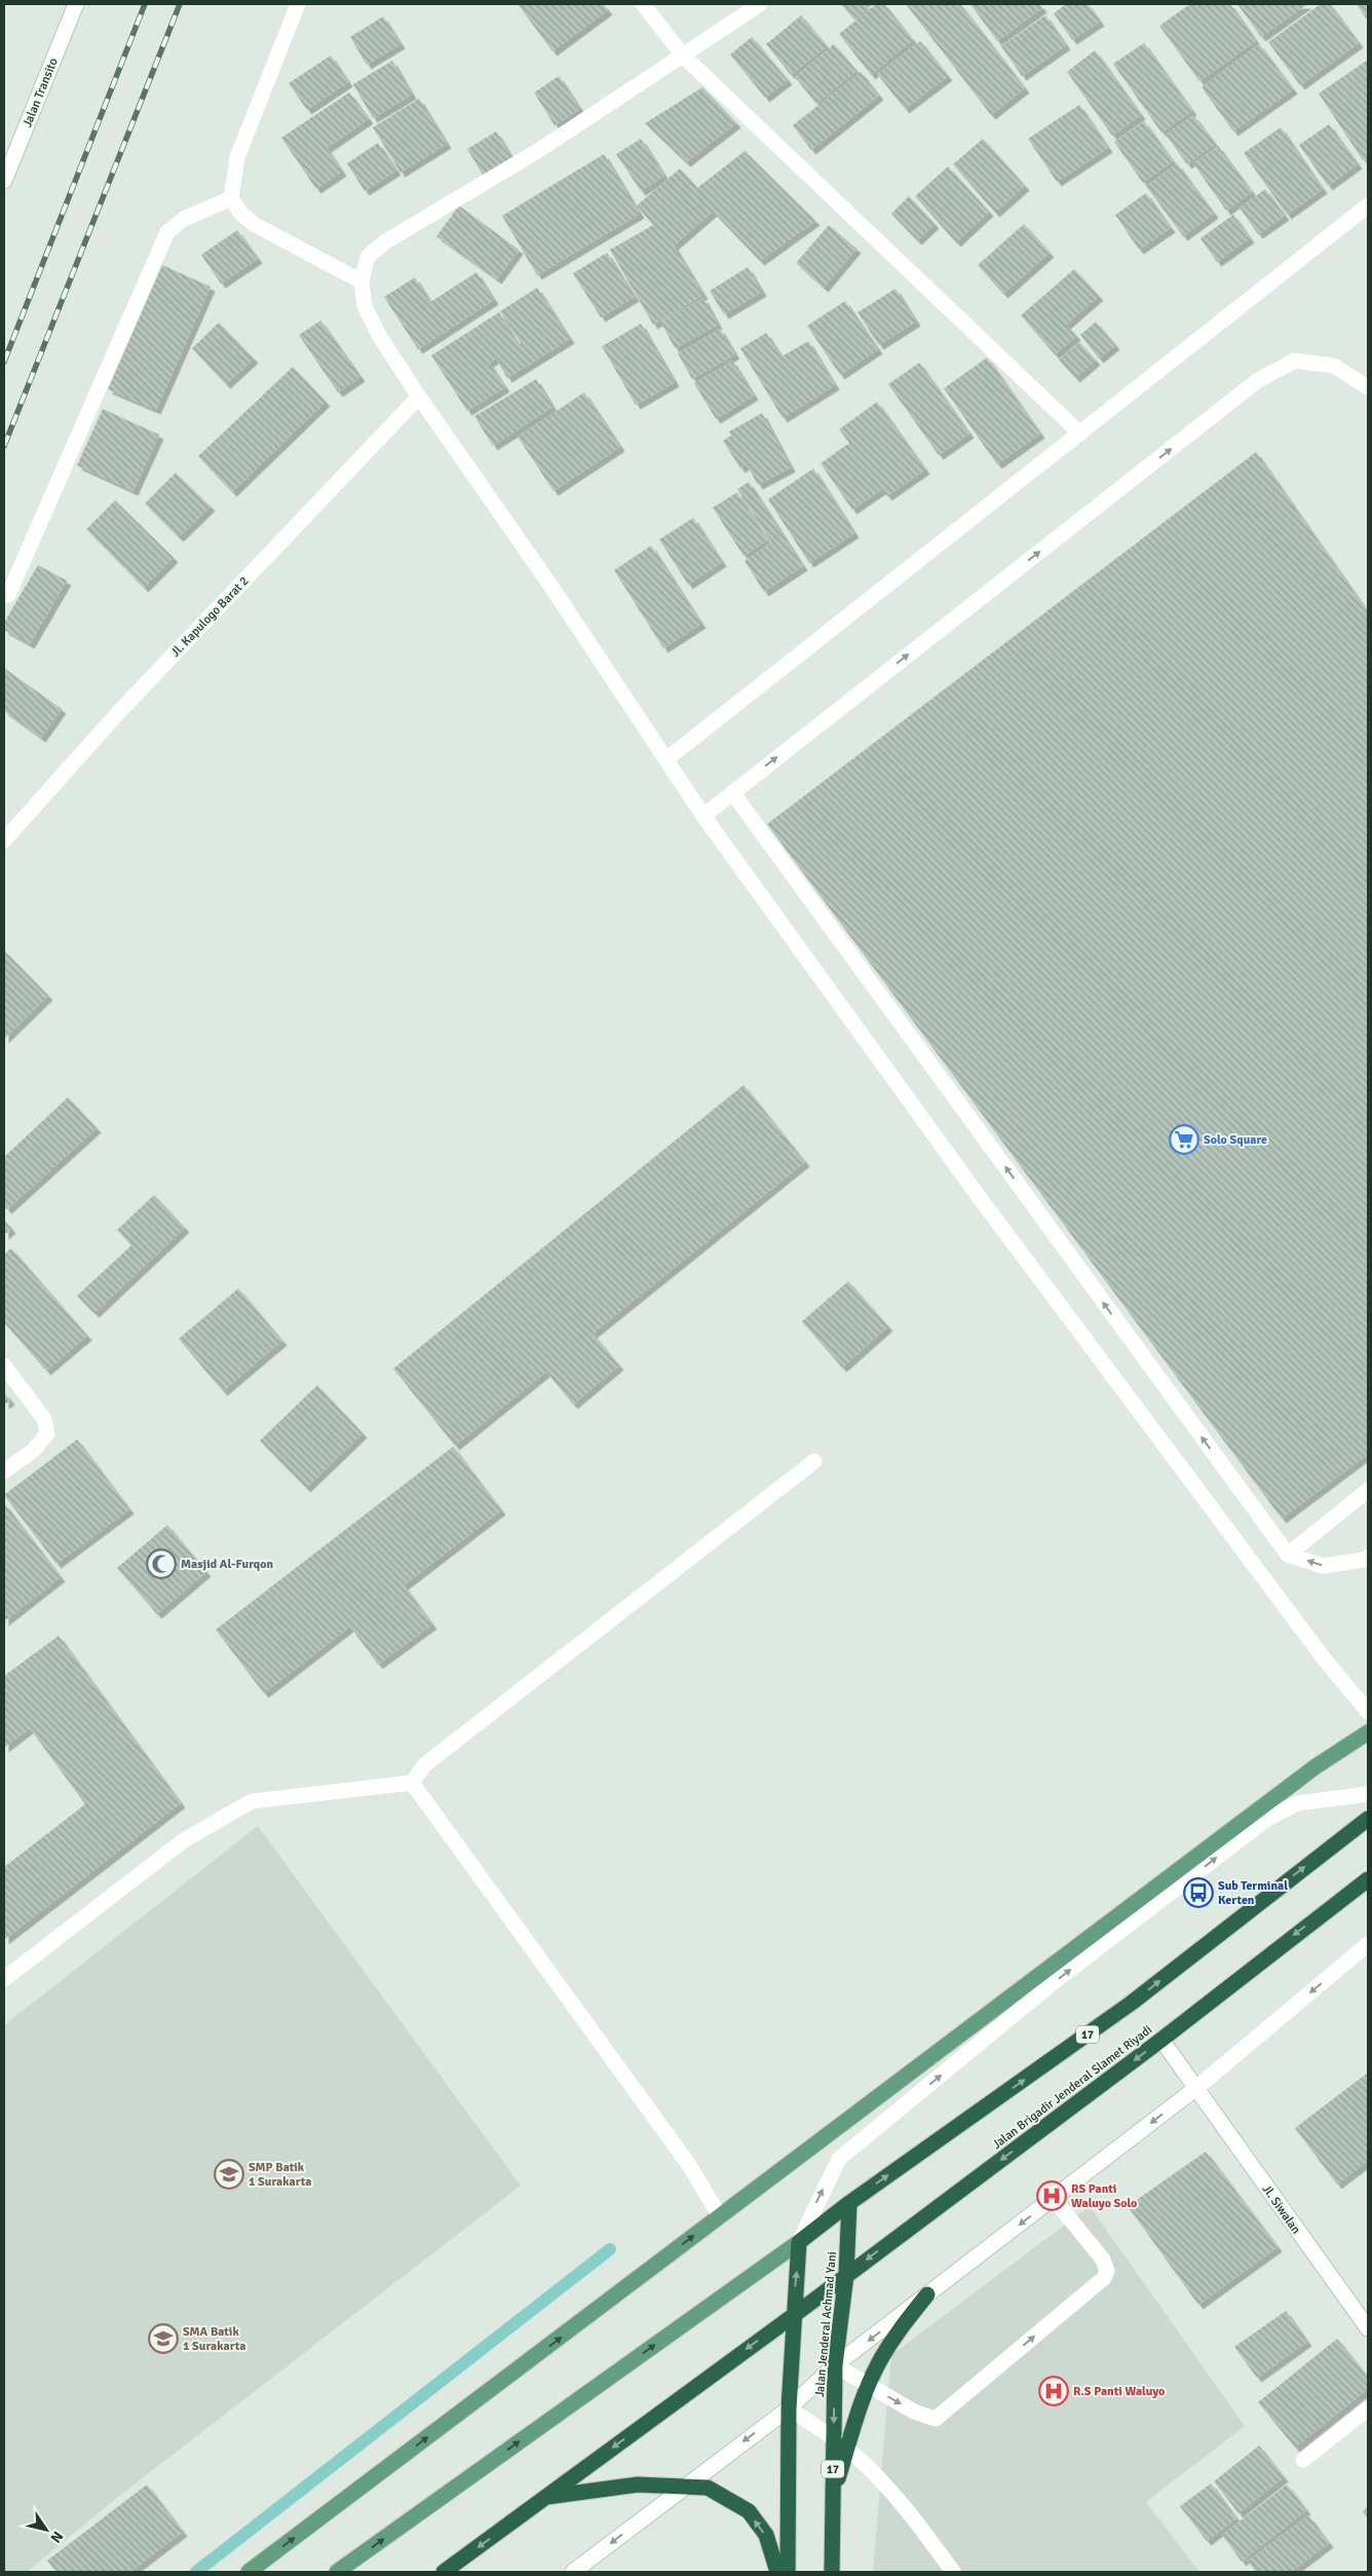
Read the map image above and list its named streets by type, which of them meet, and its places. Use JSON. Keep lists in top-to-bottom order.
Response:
{
  "streets": {
    "highway": ["17", "Jalan Brigadir Jenderal Slamet Riyadi", "Jalan Jenderal Achmad Yani"],
    "street": ["Jalan Transito", "Jl. Kapulogo Barat 2", "Jl. Siwalan"]
  },
  "crossings": [
    ["17", "Jalan Jenderal Achmad Yani"],
    ["Jalan Brigadir Jenderal Slamet Riyadi", "Jl. Siwalan"],
    ["Jalan Brigadir Jenderal Slamet Riyadi", "Jalan Jenderal Achmad Yani"]
  ],
  "places": {
    "supermarket": ["Solo Square"],
    "mosque": ["Masjid Al-Furqon"],
    "bus stop": ["Sub Terminal Kerten"],
    "school or university": ["SMP Batik 1 Surakarta", "SMA Batik 1 Surakarta"],
    "hospital": ["RS Panti Waluyo Solo", "R.S Panti Waluyo"]
  },
  "north": "bottom right"
}
